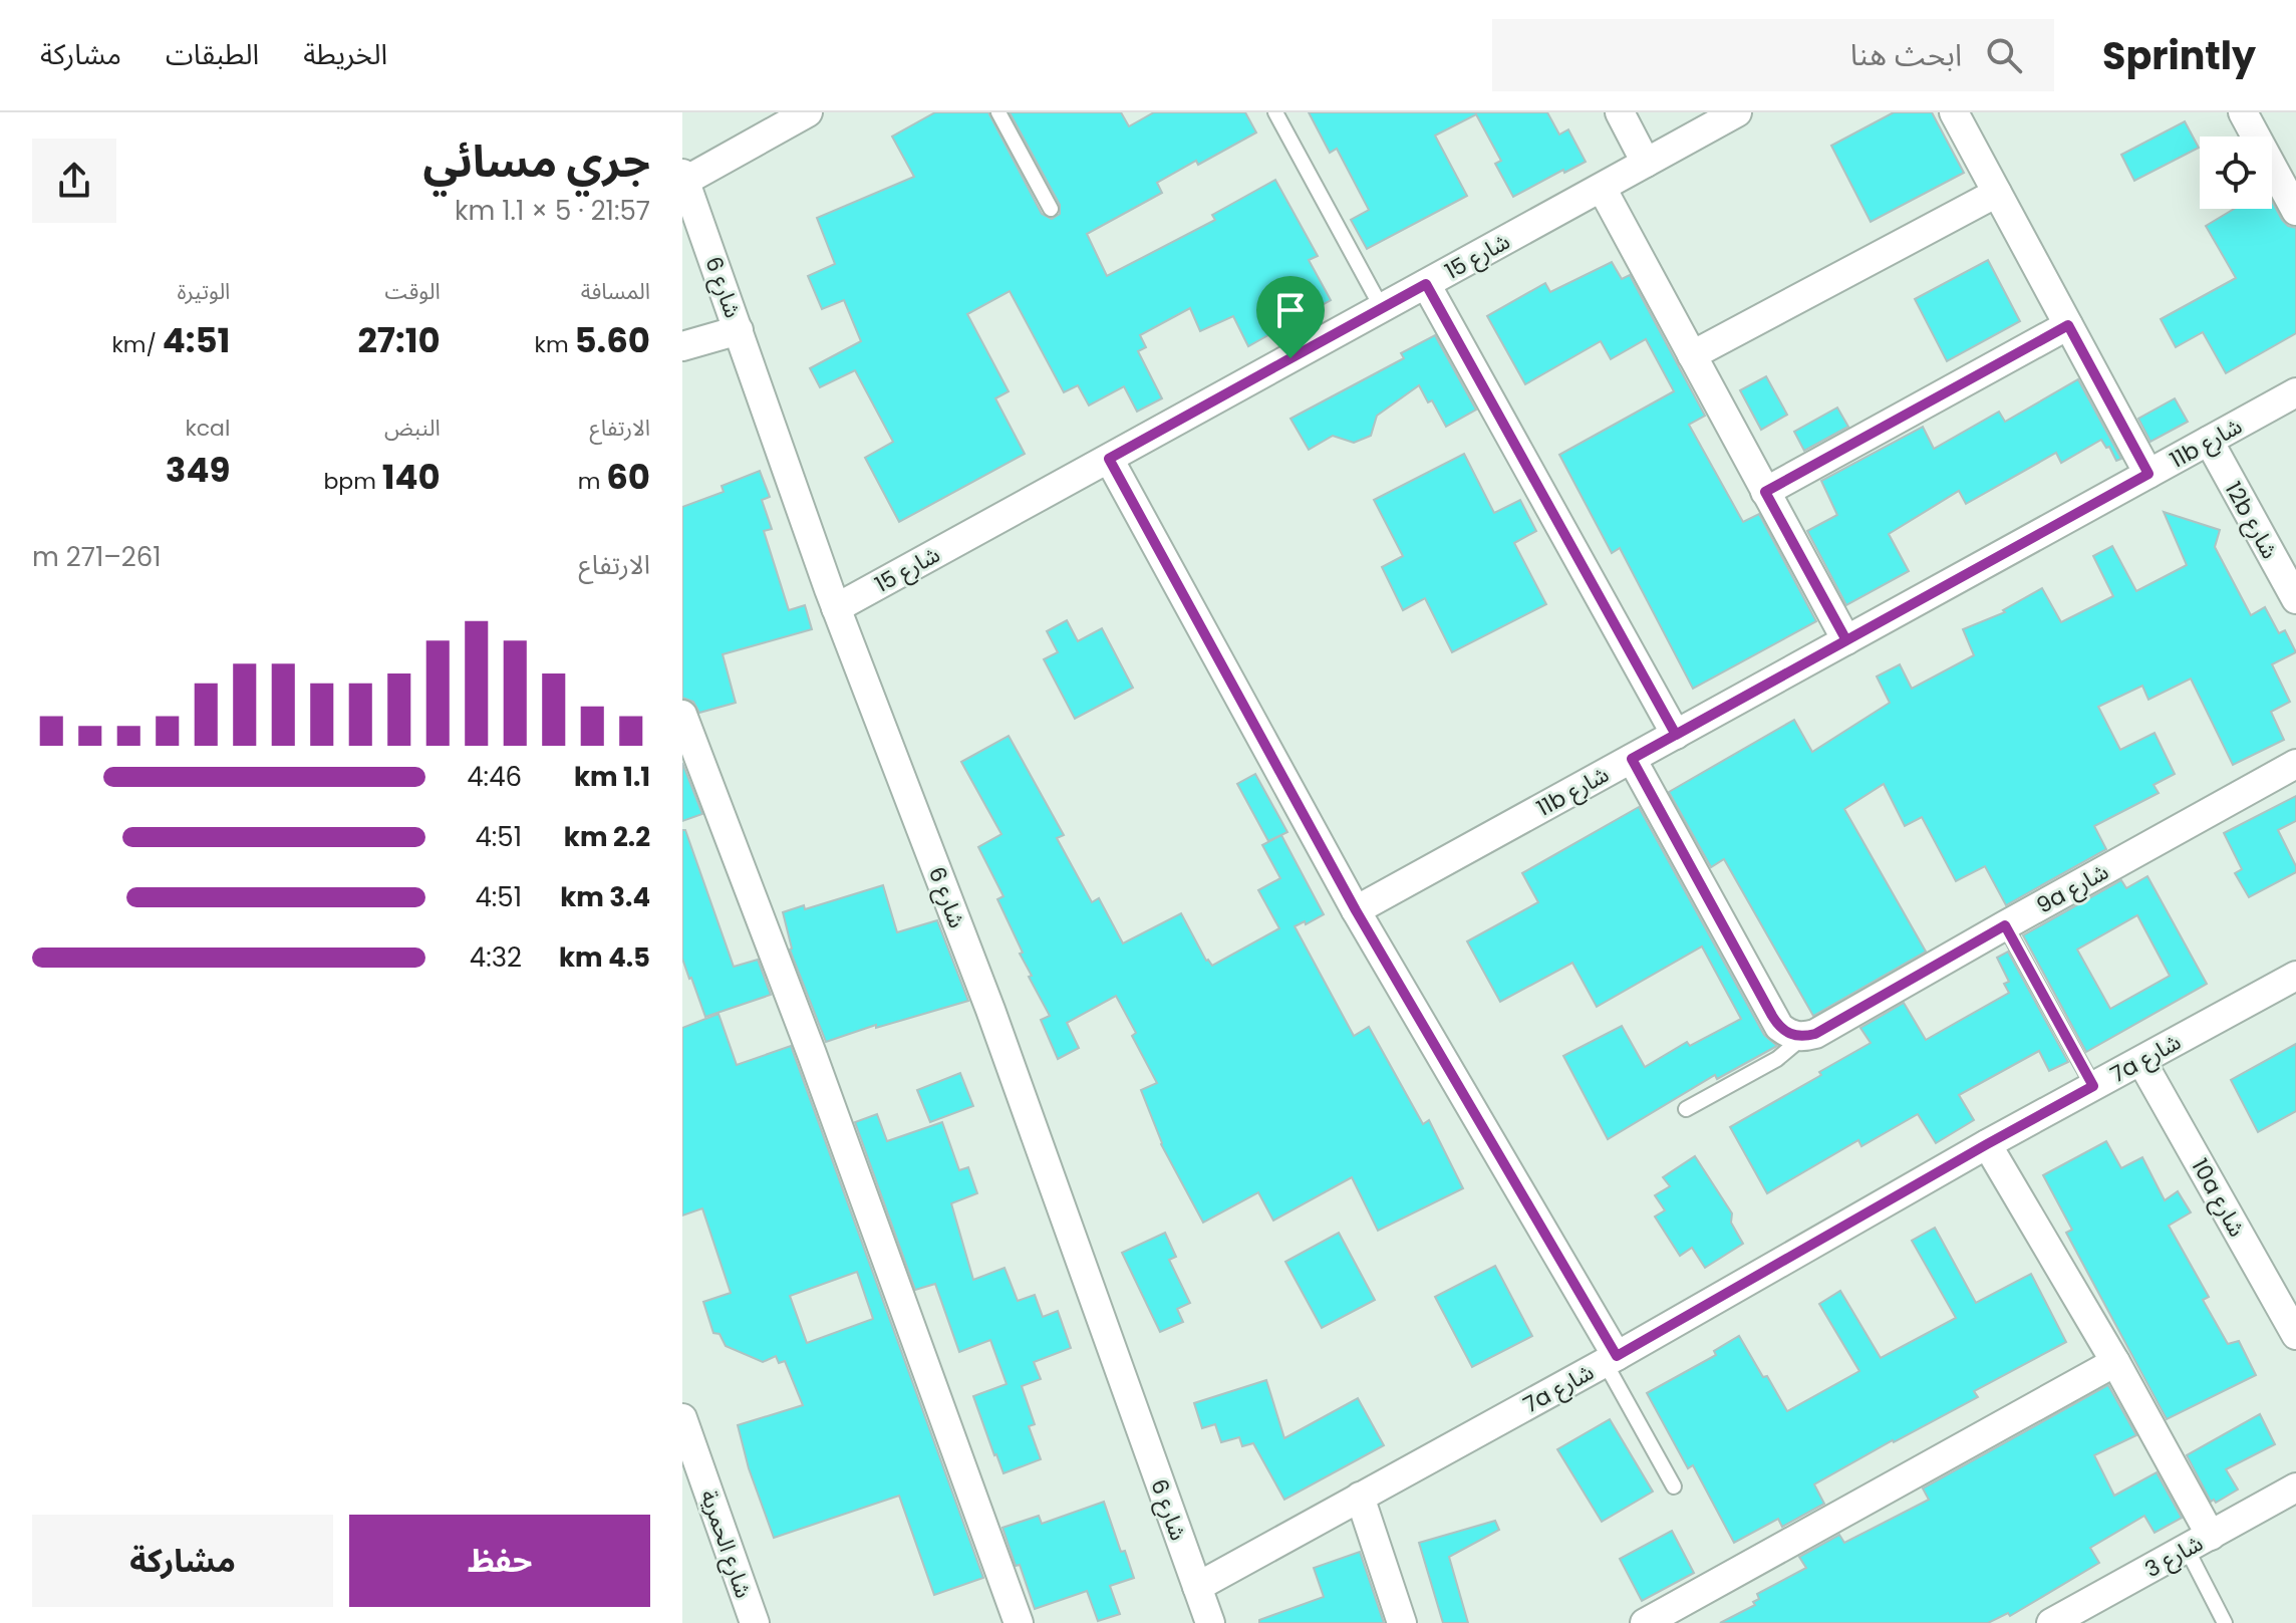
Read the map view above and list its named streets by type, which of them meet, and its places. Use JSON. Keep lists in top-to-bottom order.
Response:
{
  "streets": {
    "street": [
      "شارع 15",
      "شارع 6",
      "11b شارع",
      "12b شارع",
      "9a شارع",
      "7a شارع",
      "10a شارع",
      "شارع الحمرية",
      "شارع 3"
    ]
  },
  "crossings": [
    ["شارع 15", "شارع 6"],
    ["شارع 6", "7a شارع"],
    ["11b شارع", "12b شارع"],
    ["7a شارع", "10a شارع"]
  ],
  "page": {
    "header": "Sprintly",
    "search": "ابحث هنا",
    "nav": ["الخريطة", "الطبقات", "مشاركة"],
    "heading": ["جري مسائي", "21:57 · 5 × 1.1 km"],
    "stats": [
      ["المسافة", "5.60 km"],
      ["الوقت", "27:10"],
      ["الوتيرة", "4:51 /km"],
      ["الارتفاع", "60 m"],
      ["النبض", "140 bpm"],
      ["kcal", "349"]
    ],
    "chart": ["الارتفاع", "261–271 m"],
    "list": [
      {
        "name": "1.1 km",
        "note": "4:46"
      },
      {
        "name": "2.2 km",
        "note": "4:51"
      },
      {
        "name": "3.4 km",
        "note": "4:51"
      },
      {
        "name": "4.5 km",
        "note": "4:32"
      }
    ],
    "buttons": ["حفظ", "مشاركة"]
  }
}
